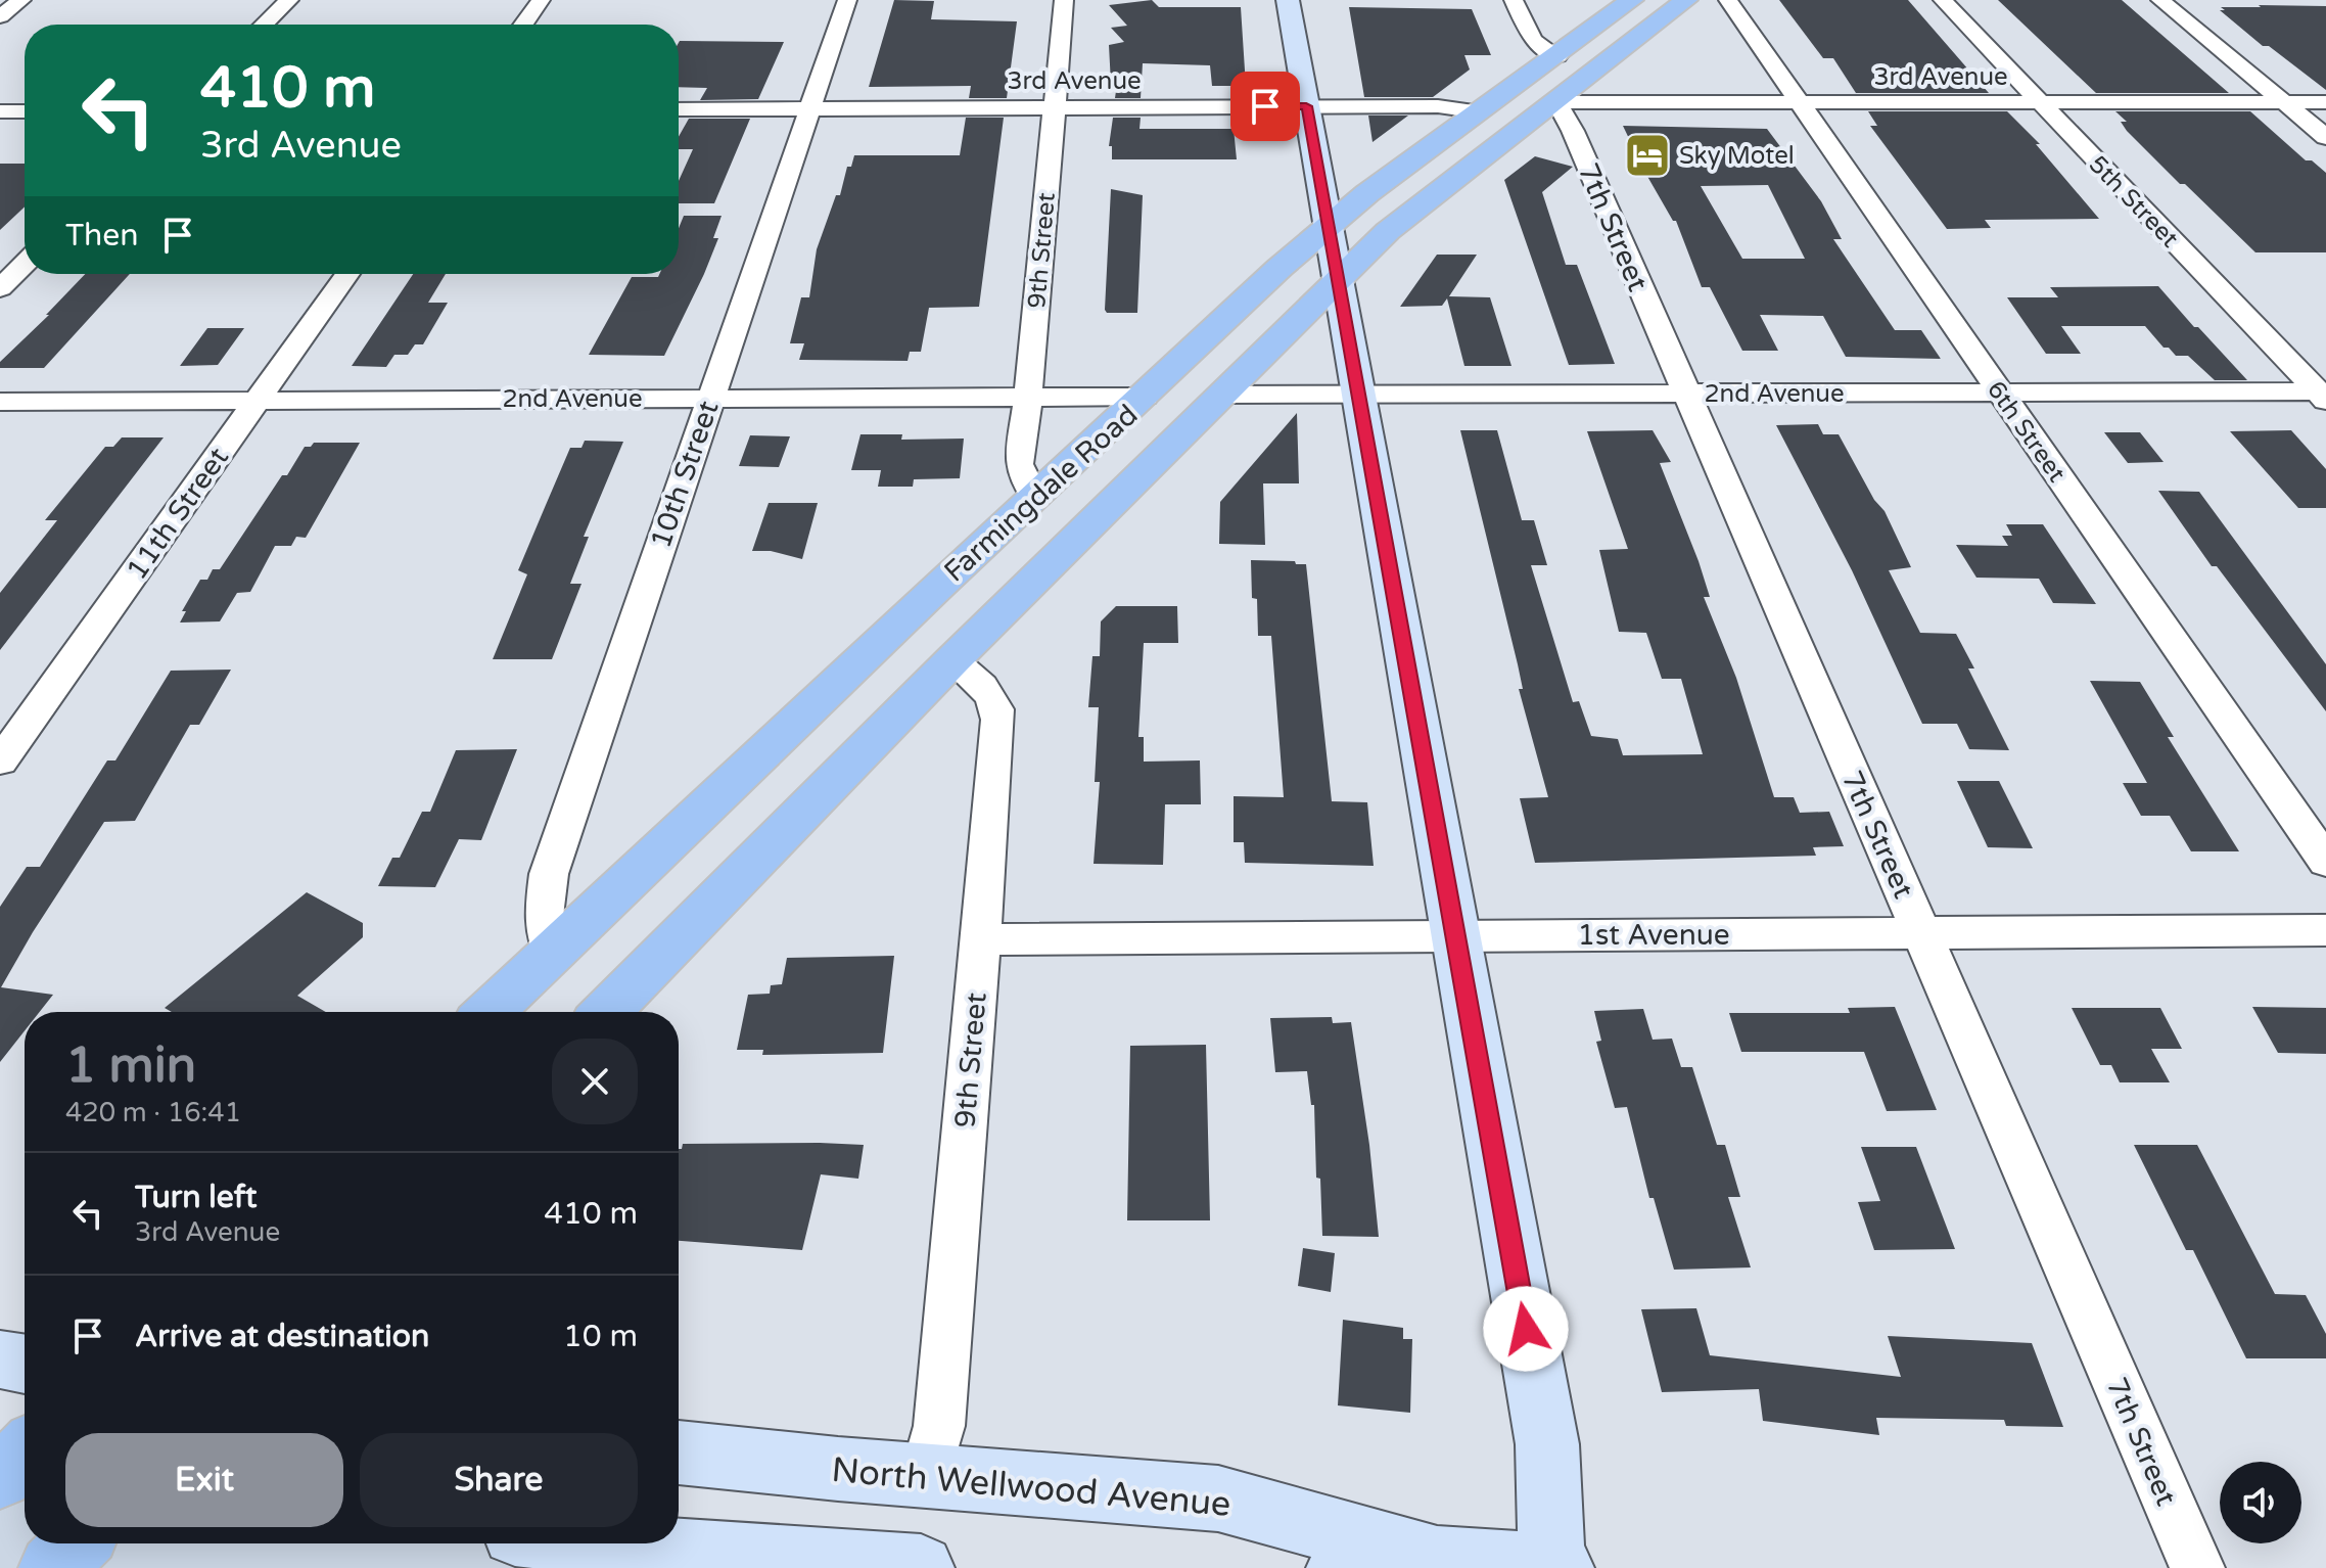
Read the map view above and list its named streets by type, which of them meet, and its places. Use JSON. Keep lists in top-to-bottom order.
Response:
{
  "streets": {
    "main road": ["Farmingdale Road"],
    "street": [
      "3rd Avenue",
      "5th Street",
      "7th Street",
      "9th Street",
      "2nd Avenue",
      "6th Street",
      "10th Street",
      "11th Street",
      "1st Avenue",
      "North Wellwood Avenue"
    ]
  },
  "crossings": [
    ["3rd Avenue", "5th Street"],
    ["3rd Avenue", "7th Street"],
    ["3rd Avenue", "9th Street"],
    ["3rd Avenue", "6th Street"],
    ["3rd Avenue", "10th Street"],
    ["3rd Avenue", "Farmingdale Road"],
    ["5th Street", "2nd Avenue"],
    ["7th Street", "2nd Avenue"],
    ["7th Street", "Farmingdale Road"],
    ["7th Street", "1st Avenue"],
    ["9th Street", "2nd Avenue"],
    ["9th Street", "Farmingdale Road"],
    ["9th Street", "1st Avenue"],
    ["9th Street", "North Wellwood Avenue"],
    ["2nd Avenue", "6th Street"],
    ["2nd Avenue", "10th Street"],
    ["2nd Avenue", "Farmingdale Road"],
    ["2nd Avenue", "11th Street"],
    ["10th Street", "Farmingdale Road"]
  ],
  "places": {
    "hotel": ["Sky Motel"]
  },
  "page": {
    "turn": ["410 m", "3rd Avenue"],
    "then": "Then",
    "heading": ["1 min", "420 m · 16:41"],
    "list": [
      {
        "name": "Turn left",
        "note": "3rd Avenue",
        "value": "410 m"
      },
      {
        "name": "Arrive at destination",
        "value": "10 m"
      }
    ],
    "buttons": ["Exit", "Share"]
  }
}
